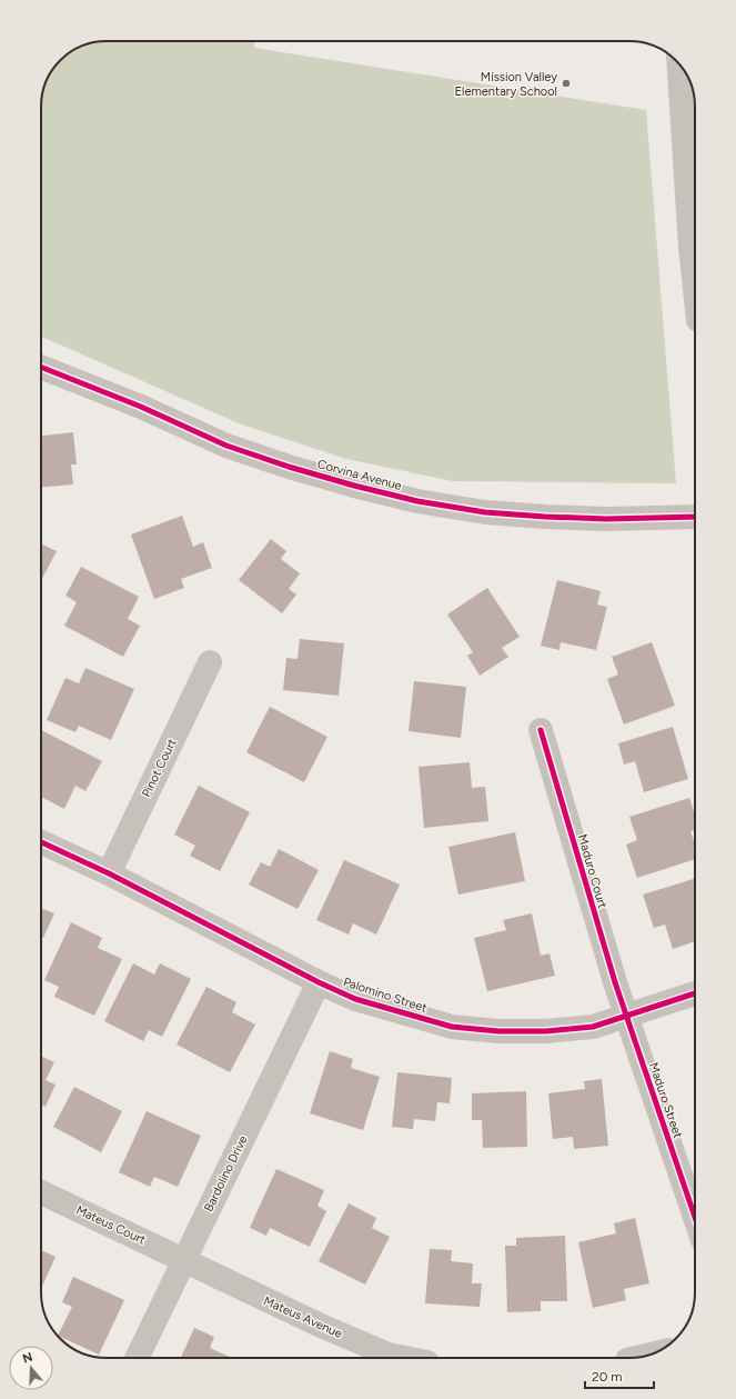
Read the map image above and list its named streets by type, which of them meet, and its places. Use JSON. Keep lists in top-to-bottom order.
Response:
{
  "streets": {
    "street": [
      "Corvina Avenue",
      "Pinot Court",
      "Maduro Court",
      "Palomino Street",
      "Maduro Street",
      "Bardolino Drive",
      "Mateus Court",
      "Mateus Avenue"
    ]
  },
  "crossings": [
    ["Pinot Court", "Palomino Street"],
    ["Maduro Court", "Palomino Street"],
    ["Maduro Court", "Maduro Street"],
    ["Palomino Street", "Maduro Street"],
    ["Palomino Street", "Bardolino Drive"],
    ["Bardolino Drive", "Mateus Court"],
    ["Bardolino Drive", "Mateus Avenue"],
    ["Mateus Court", "Mateus Avenue"]
  ],
  "places": ["Mission Valley Elementary School"],
  "scale_bar": "20 m",
  "north": "top"
}
